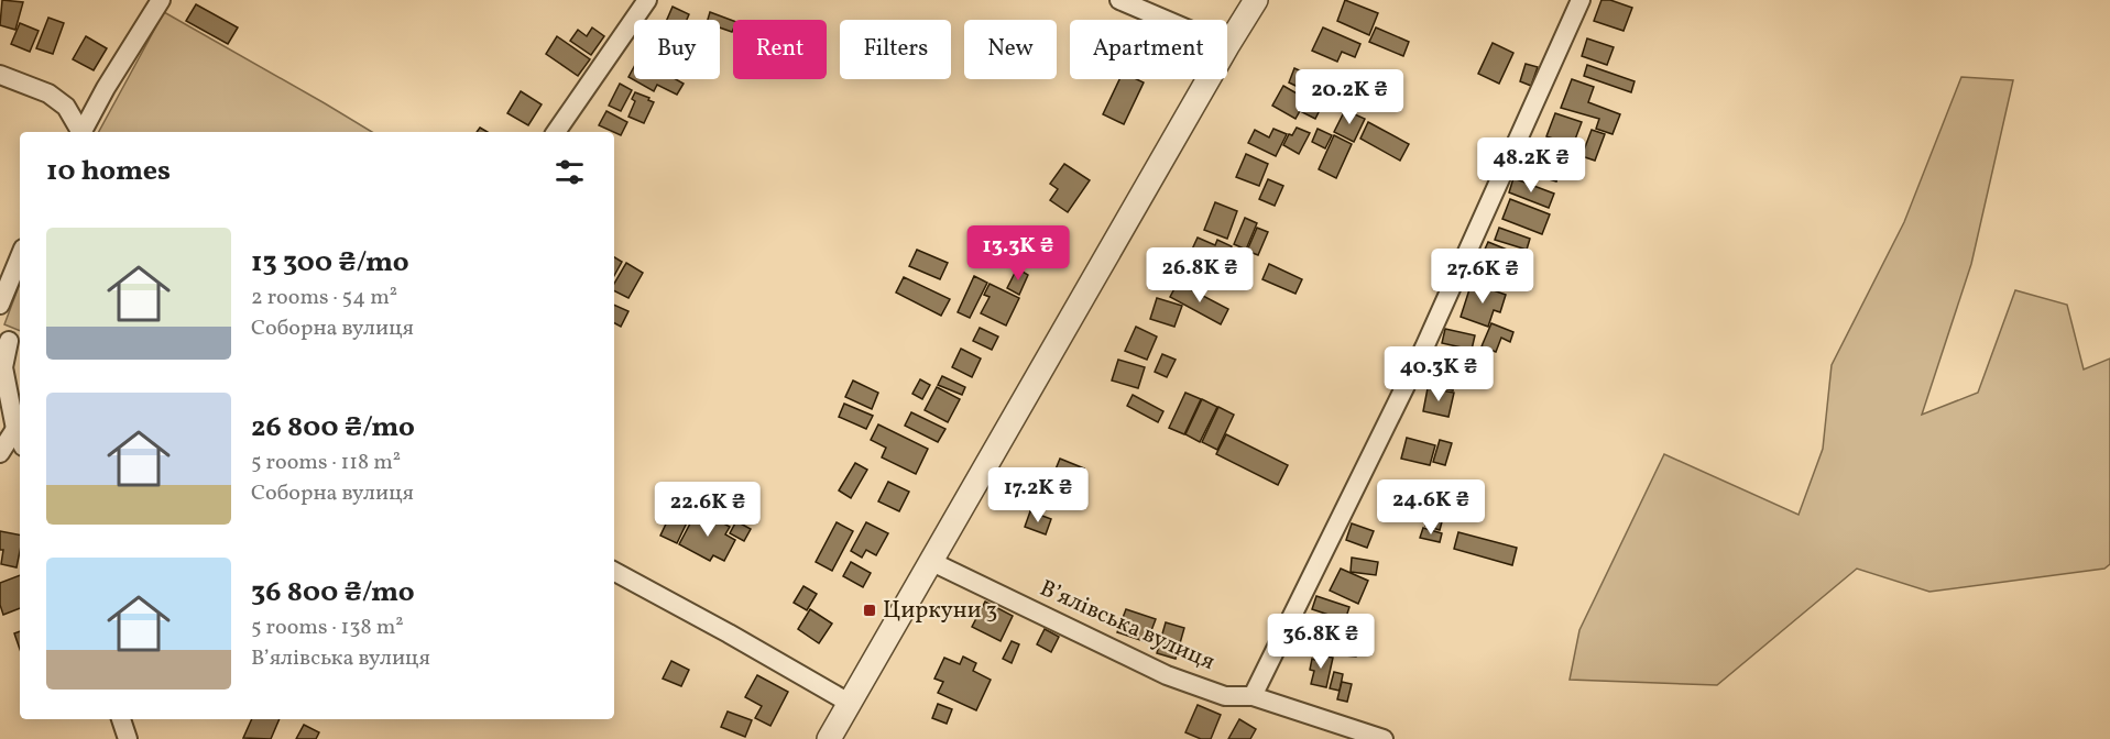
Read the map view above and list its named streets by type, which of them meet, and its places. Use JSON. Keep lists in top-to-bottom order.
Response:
{
  "streets": {
    "street": ["В’ялівська вулиця"]
  },
  "places": {
    "transit": ["Циркуни 3"]
  },
  "page": {
    "chip": [
      "Buy",
      "Rent",
      "Filters",
      "New",
      "Apartment"
    ],
    "price": [
      "20.2K ₴",
      "48.2K ₴",
      "13.3K ₴",
      "26.8K ₴",
      "27.6K ₴",
      "40.3K ₴",
      "17.2K ₴",
      "24.6K ₴",
      "22.6K ₴",
      "36.8K ₴"
    ],
    "heading": "10 homes",
    "list": [
      {
        "name": "13 300 ₴/mo",
        "note": "2 rooms · 54 m² · Соборна вулиця"
      },
      {
        "name": "26 800 ₴/mo",
        "note": "5 rooms · 118 m² · Соборна вулиця"
      },
      {
        "name": "36 800 ₴/mo",
        "note": "5 rooms · 138 m² · В’ялівська вулиця"
      }
    ]
  }
}
